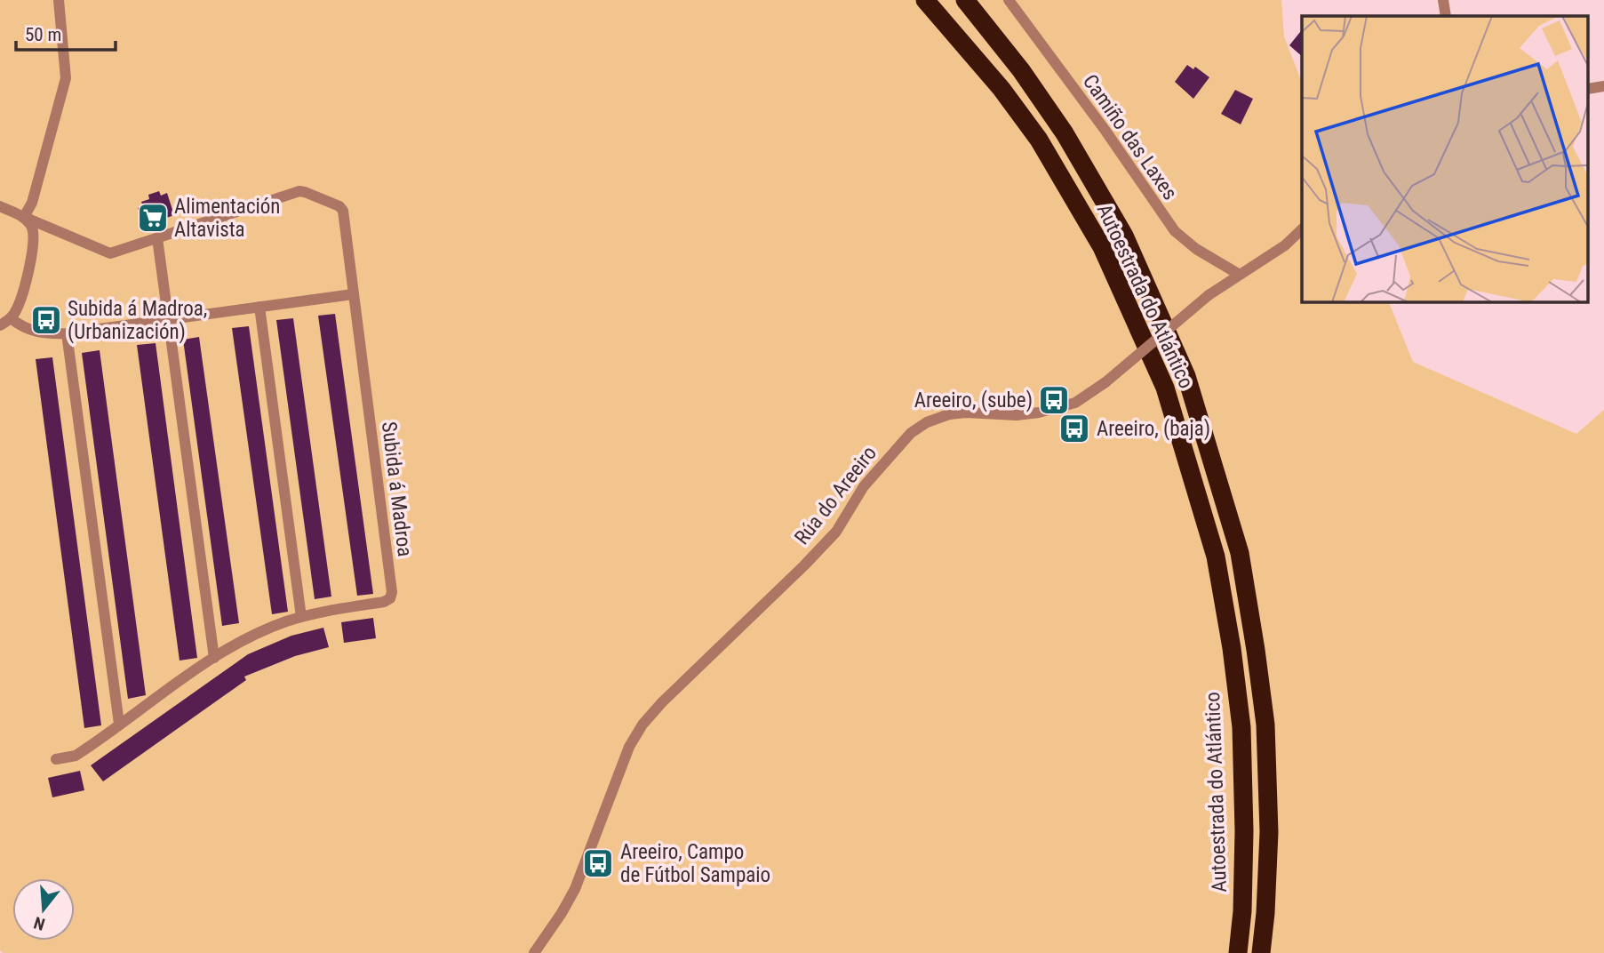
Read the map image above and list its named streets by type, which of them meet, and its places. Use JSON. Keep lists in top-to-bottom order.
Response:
{
  "streets": {
    "highway": ["Autoestrada do Atlántico"],
    "street": ["Camiño das Laxes", "Subida á Madroa", "Rúa do Areeiro"]
  },
  "crossings": [
    ["Camiño das Laxes", "Rúa do Areeiro"]
  ],
  "places": {
    "supermarket": ["Alimentación Altavista"],
    "bus stop": [
      "Subida á Madroa, (Urbanización)",
      "Areeiro, (sube)",
      "Areeiro, (baja)",
      "Areeiro, Campo de Fútbol Sampaio"
    ]
  },
  "scale_bar": "50 m",
  "north": "bottom"
}
